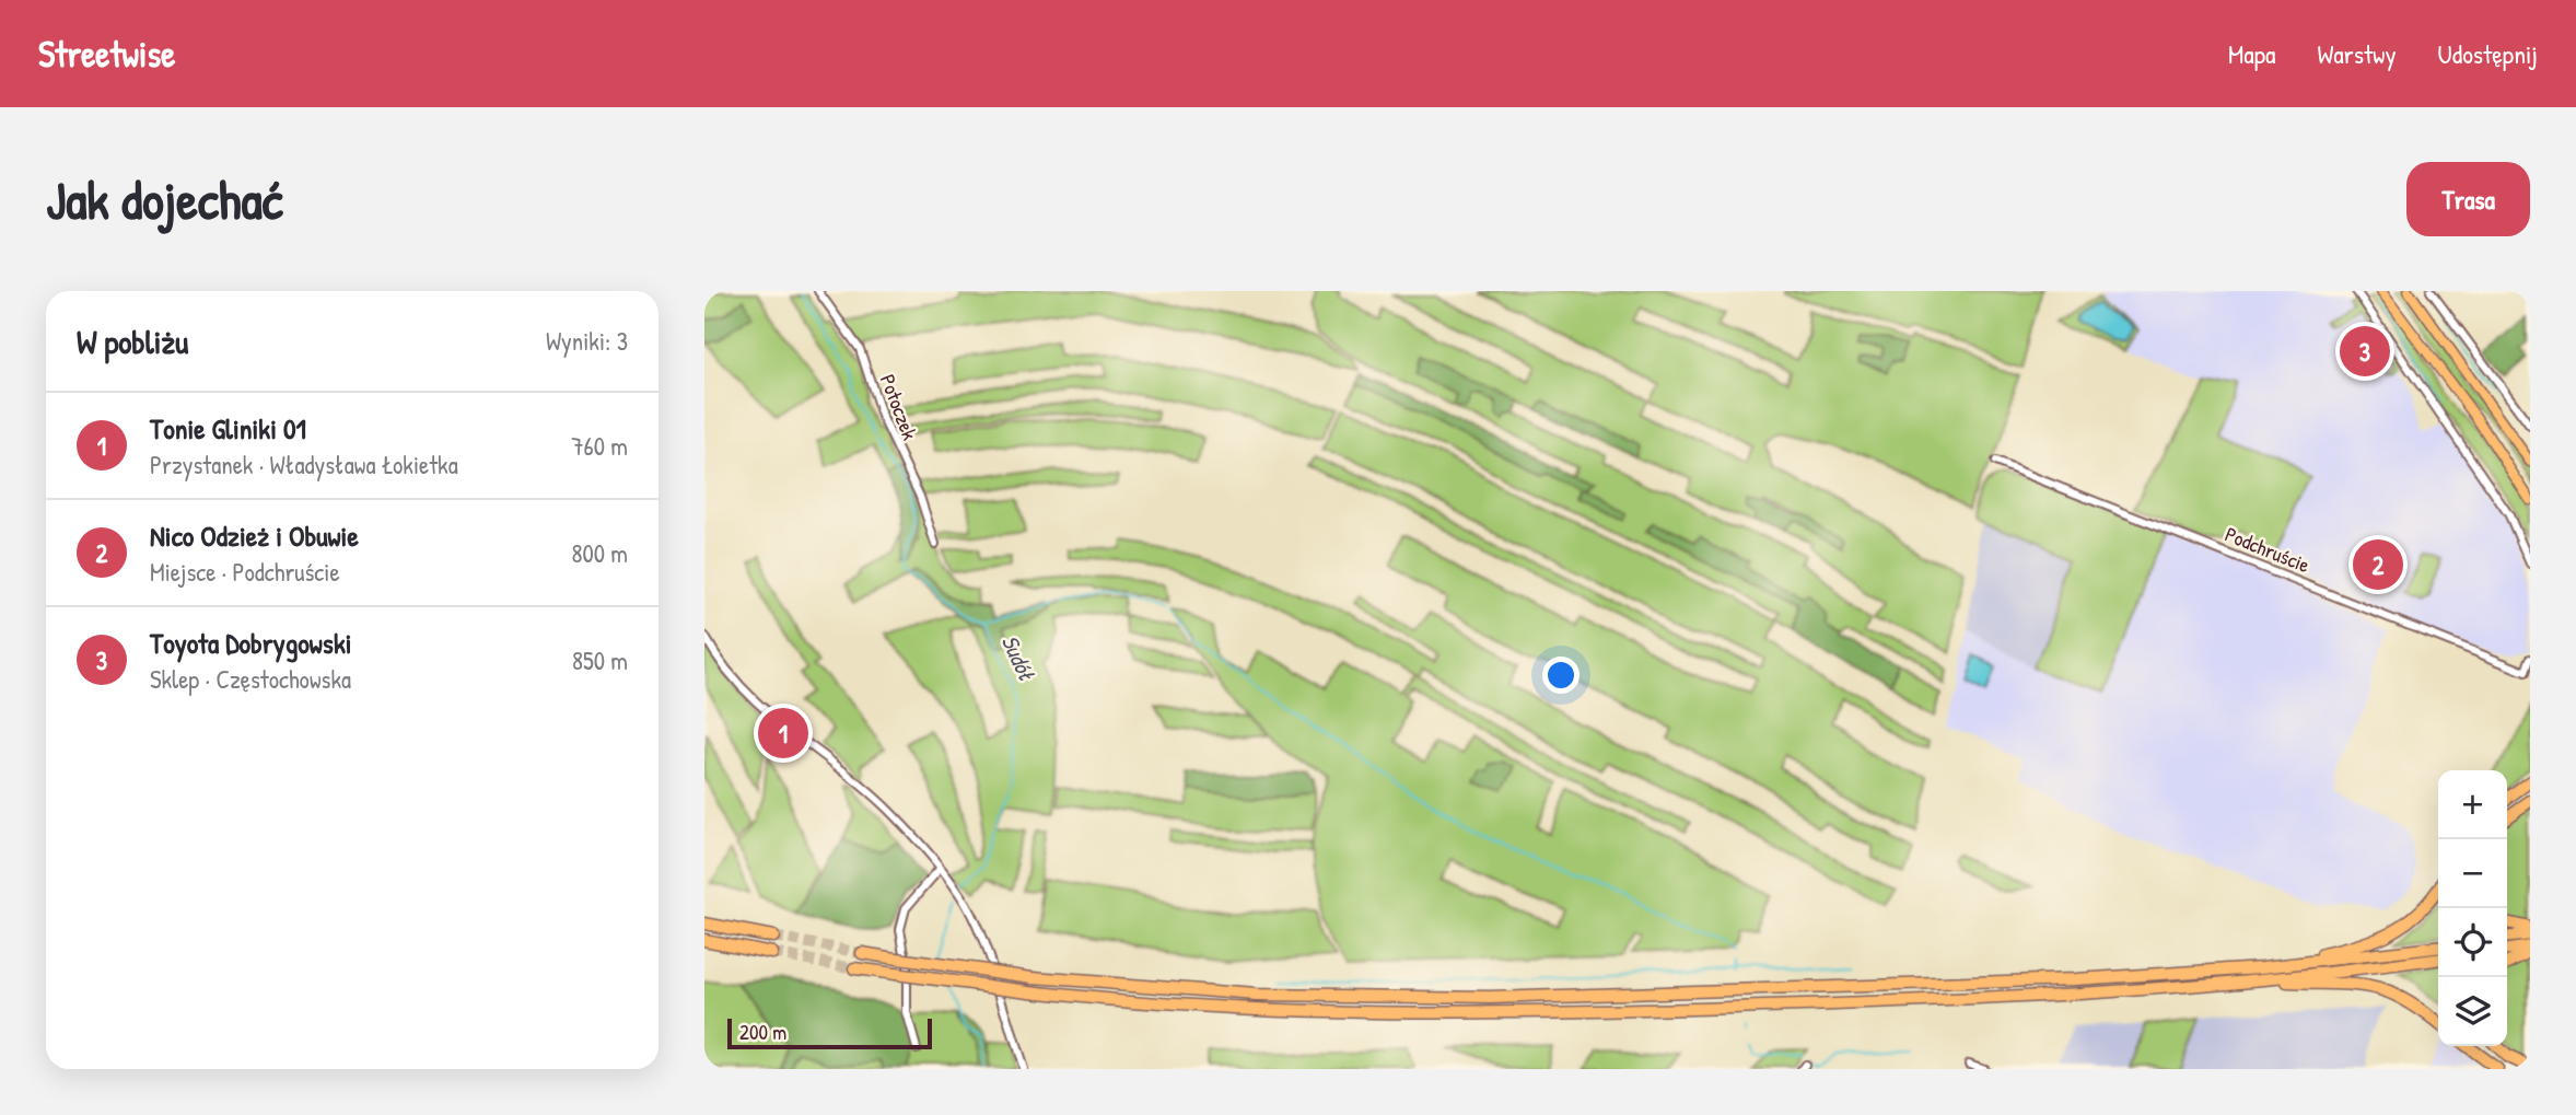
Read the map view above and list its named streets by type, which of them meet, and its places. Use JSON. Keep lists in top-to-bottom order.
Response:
{
  "streets": {
    "street": ["Potoczek", "Podchruście"]
  },
  "water": ["Sudół"],
  "scale_bar": "200 m",
  "page": {
    "header": "Streetwise",
    "nav": ["Mapa", "Warstwy", "Udostępnij"],
    "buttons": "Trasa",
    "title": "Jak dojechać",
    "heading": ["W pobliżu", "Wyniki: 3"],
    "pins": ["3", "2", "1"],
    "list": [
      {
        "mark": "1",
        "name": "Tonie Gliniki 01",
        "note": "Przystanek · Władysława Łokietka",
        "value": "760 m"
      },
      {
        "mark": "2",
        "name": "Nico Odzież i Obuwie",
        "note": "Miejsce · Podchruście",
        "value": "800 m"
      },
      {
        "mark": "3",
        "name": "Toyota Dobrygowski",
        "note": "Sklep · Częstochowska",
        "value": "850 m"
      }
    ],
    "map_buttons": ["+", "−"],
    "scale": "200 m"
  }
}
